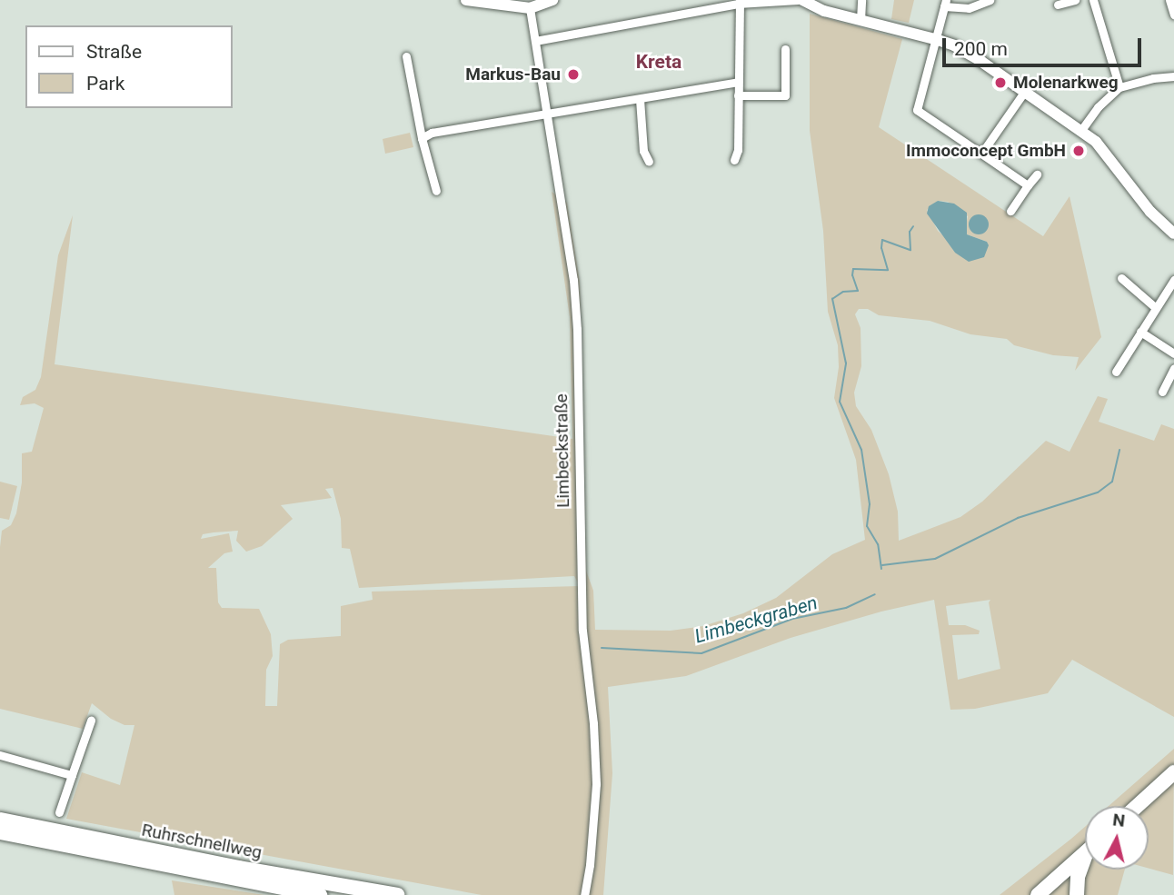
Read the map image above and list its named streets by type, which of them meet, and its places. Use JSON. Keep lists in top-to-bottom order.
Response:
{
  "streets": {
    "highway": ["Ruhrschnellweg"],
    "street": ["Limbeckstraße"]
  },
  "districts": ["Kreta"],
  "water": ["Limbeckgraben"],
  "places": ["Markus-Bau", "Molenarkweg", "Immoconcept GmbH"],
  "legend": ["Straße", "Park"],
  "scale_bar": "200 m",
  "north": "top"
}
